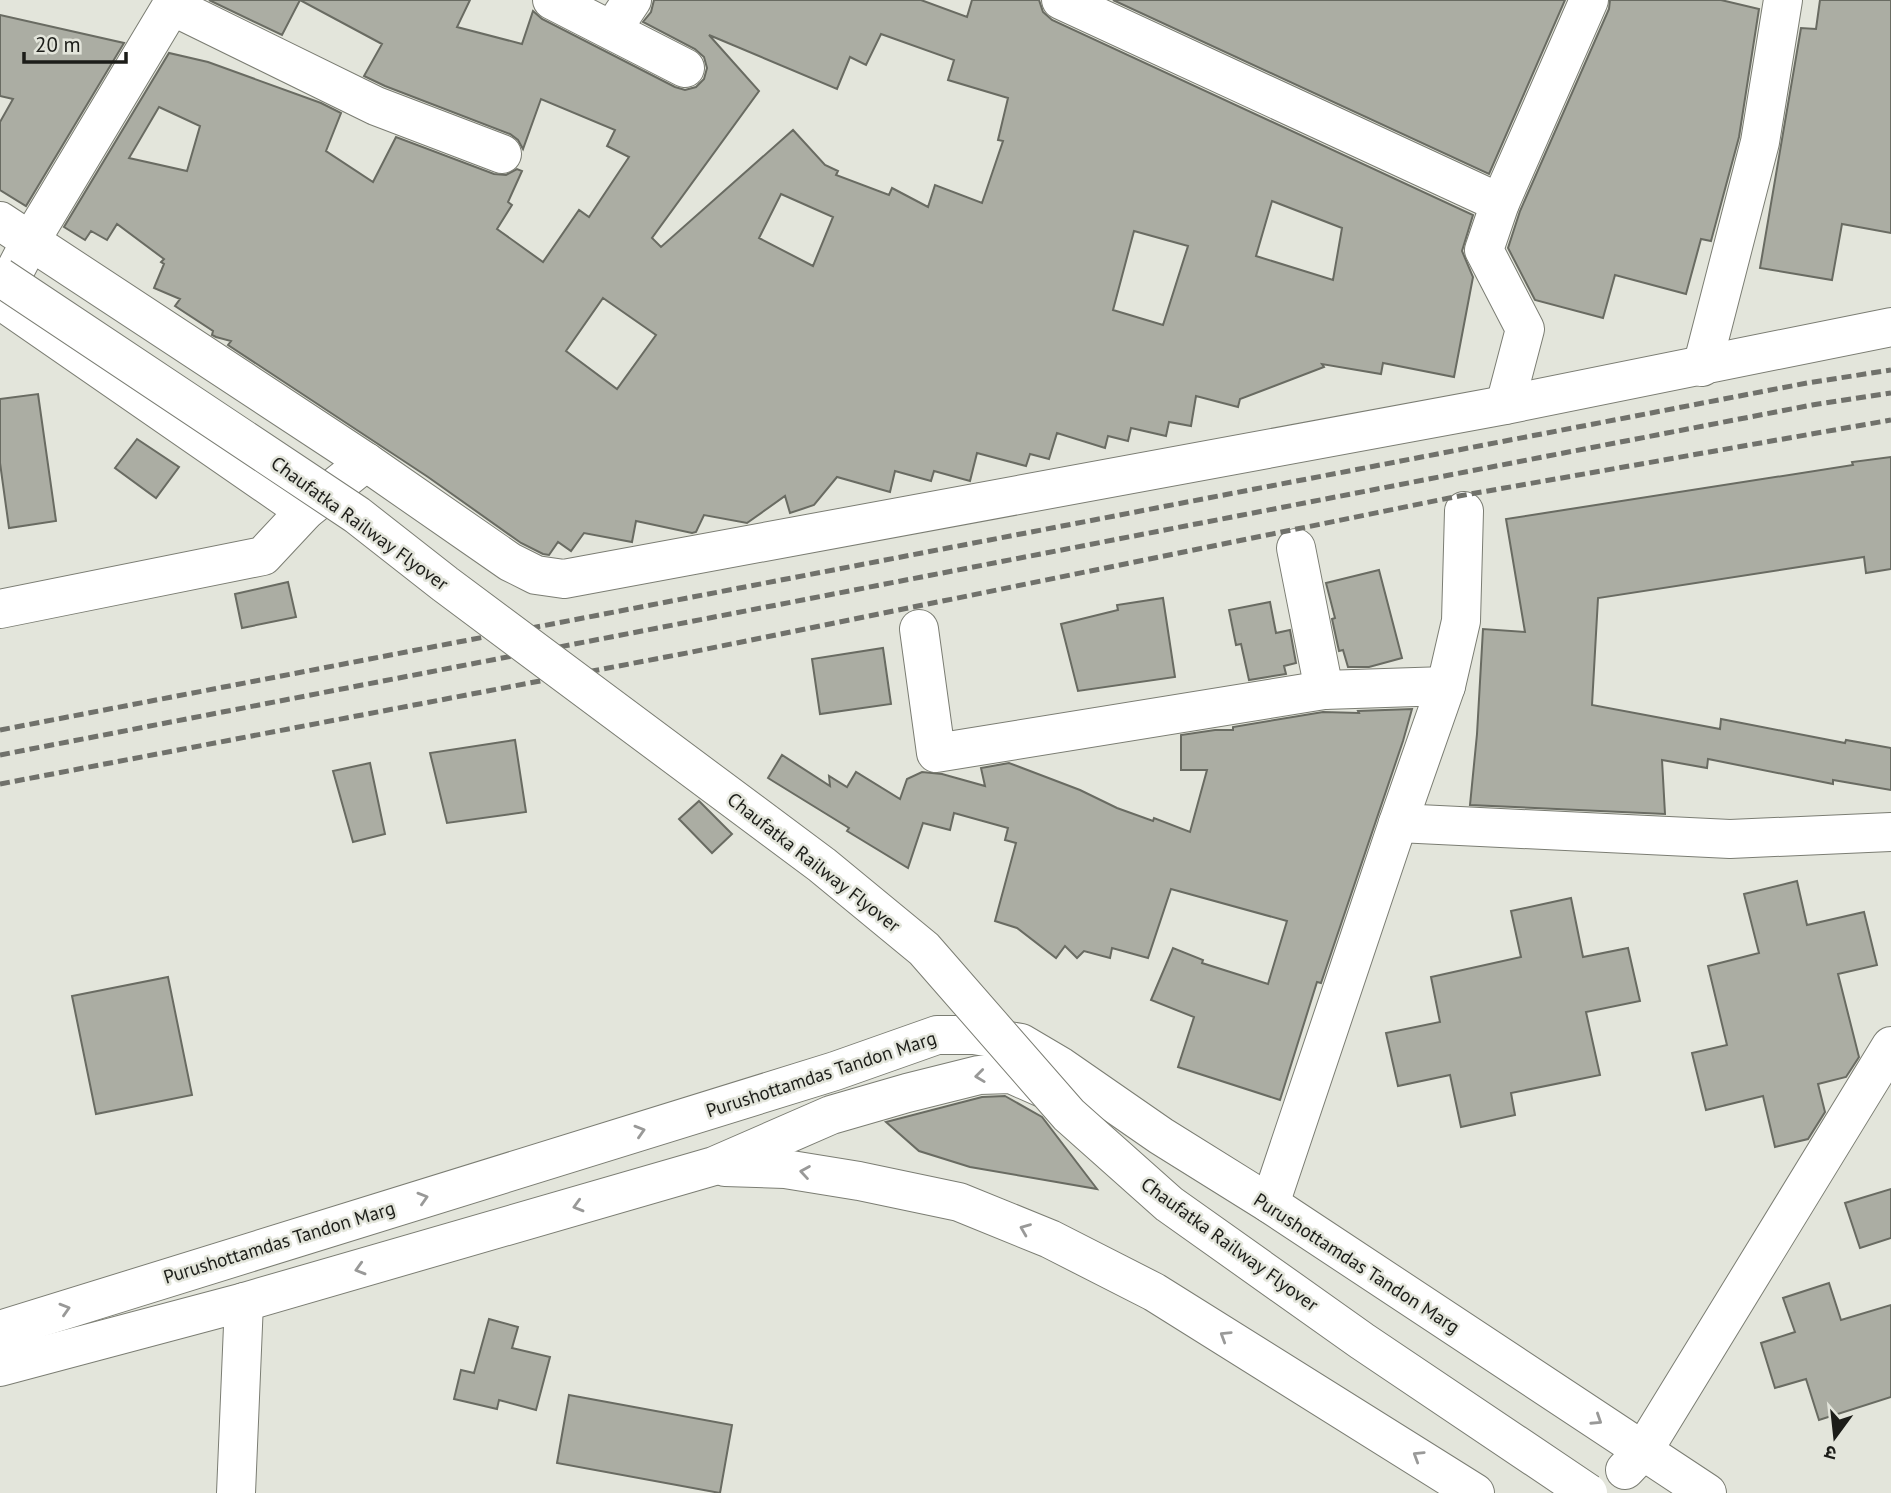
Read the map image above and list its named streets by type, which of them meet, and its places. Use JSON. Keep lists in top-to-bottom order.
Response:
{
  "streets": {
    "street": ["Chaufatka Railway Flyover", "Purushottamdas Tandon Marg"]
  },
  "scale_bar": "20 m",
  "north": "bottom"
}
